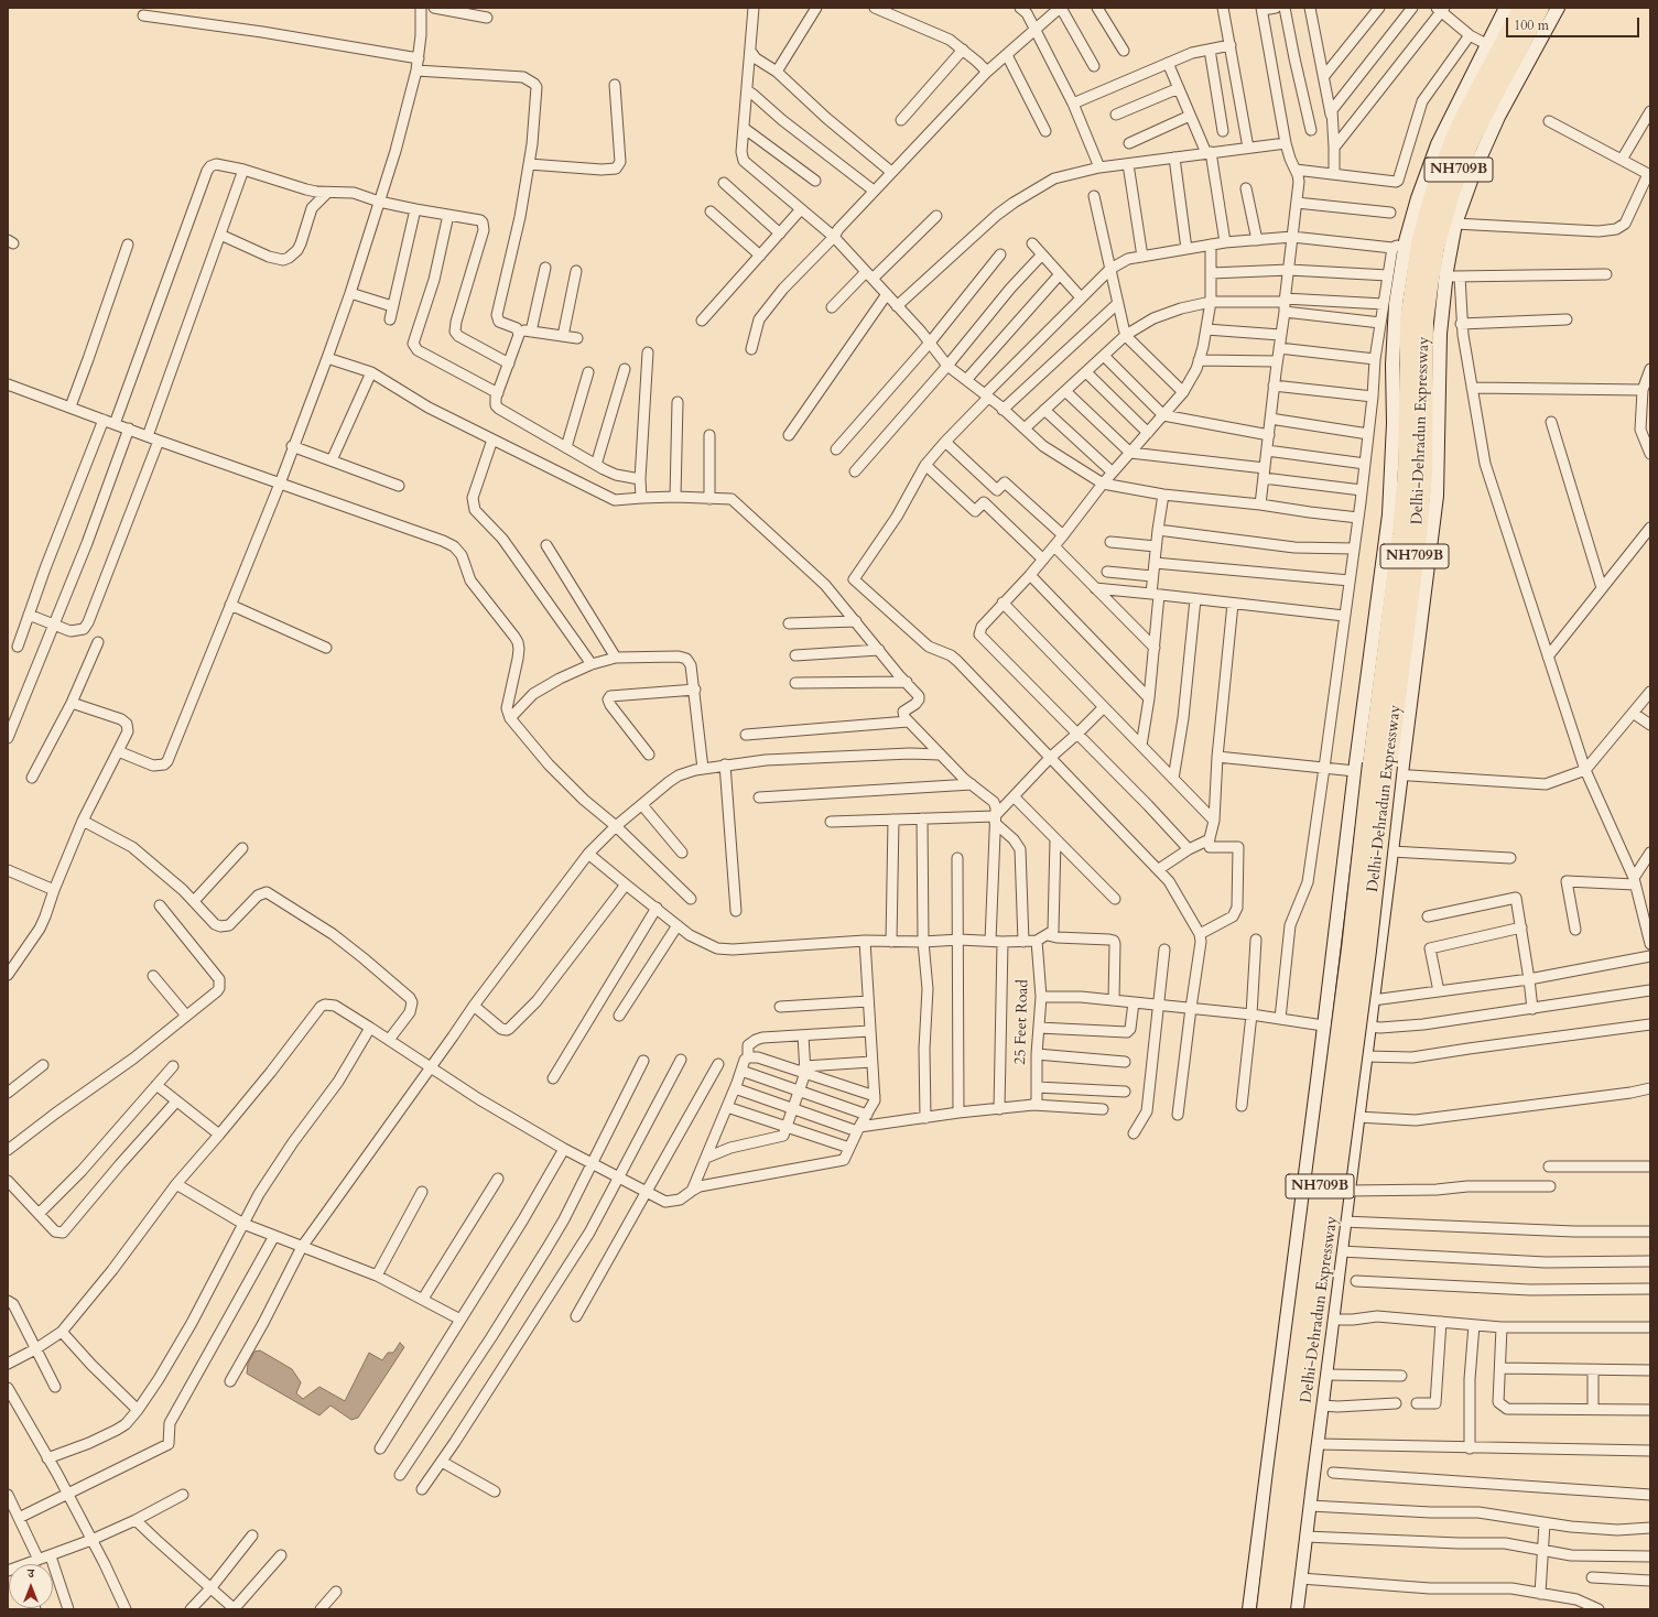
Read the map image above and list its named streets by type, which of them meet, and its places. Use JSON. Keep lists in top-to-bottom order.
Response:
{
  "streets": {
    "highway": ["NH709B", "Delhi-Dehradun Expressway"],
    "street": ["25 Feet Road"]
  },
  "scale_bar": "100 m",
  "north": "top"
}
